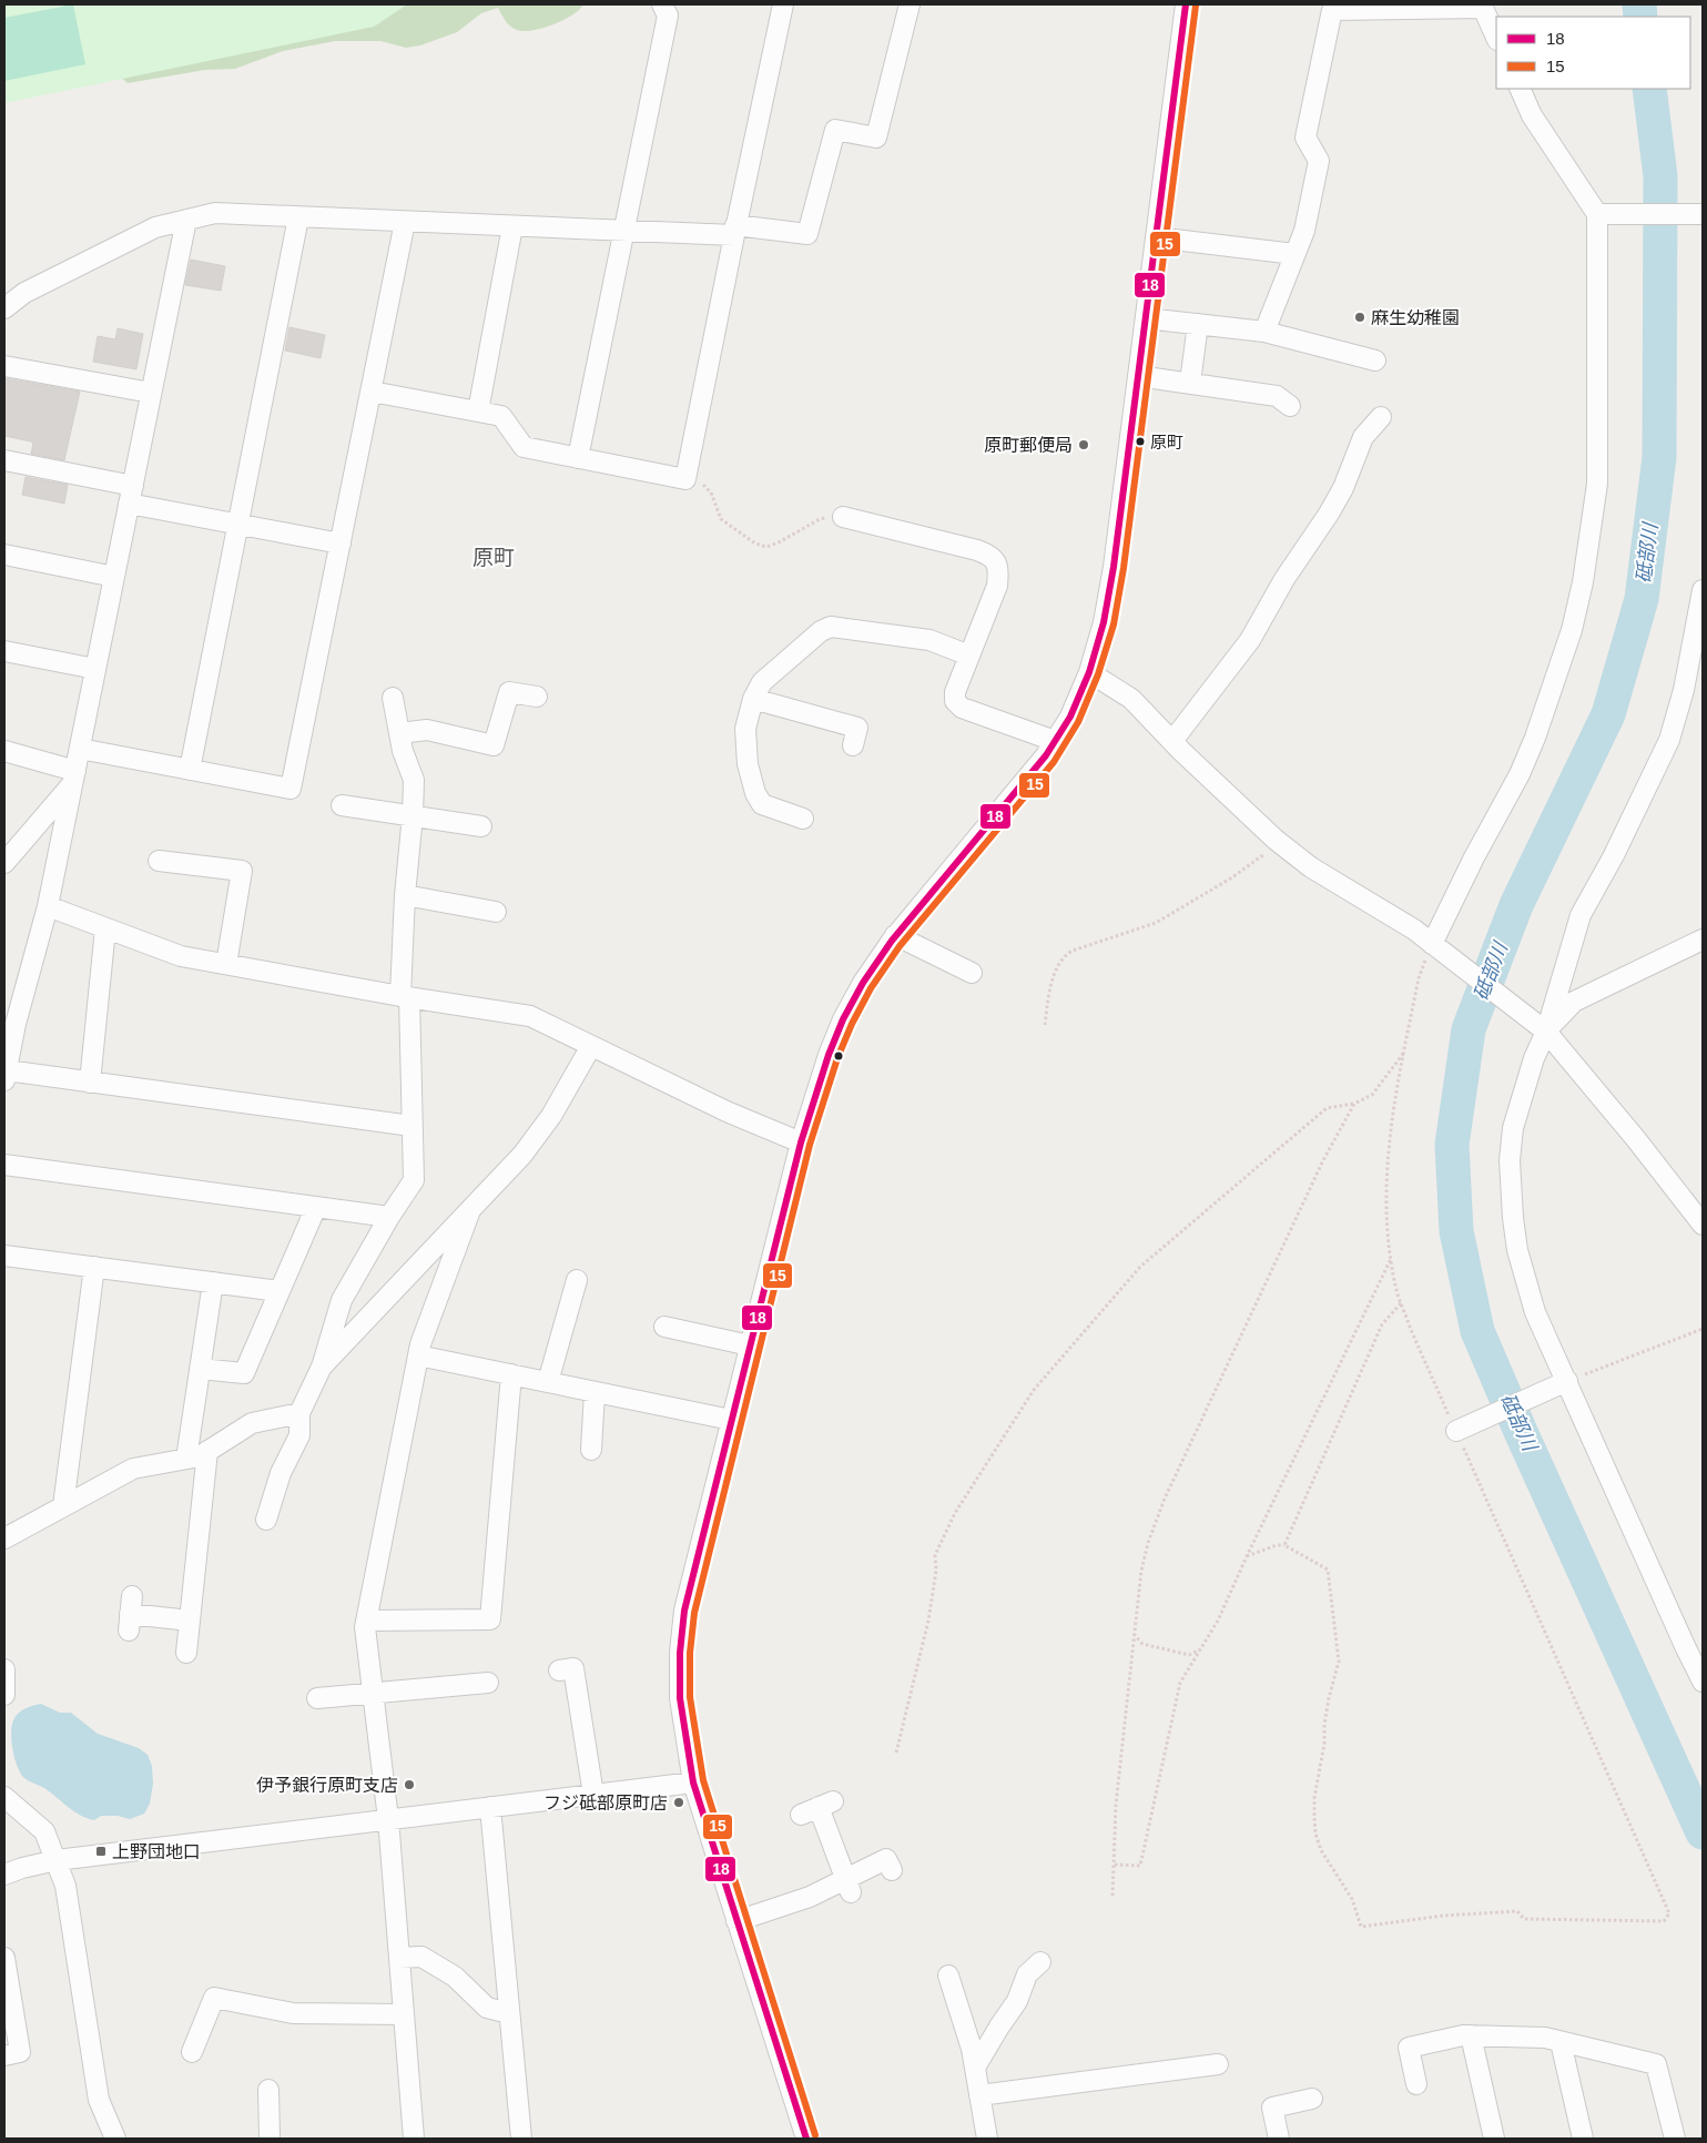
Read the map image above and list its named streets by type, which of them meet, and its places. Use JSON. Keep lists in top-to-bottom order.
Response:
{
  "districts": ["原町"],
  "water": ["砥部川"],
  "places": {
    "other": [
      "麻生幼稚園",
      "原町",
      "原町郵便局",
      "伊予銀行原町支店",
      "フジ砥部原町店"
    ],
    "transit": ["上野団地口"]
  },
  "lines": ["transit line 18", "transit line 15"],
  "legend": ["18", "15"]
}
